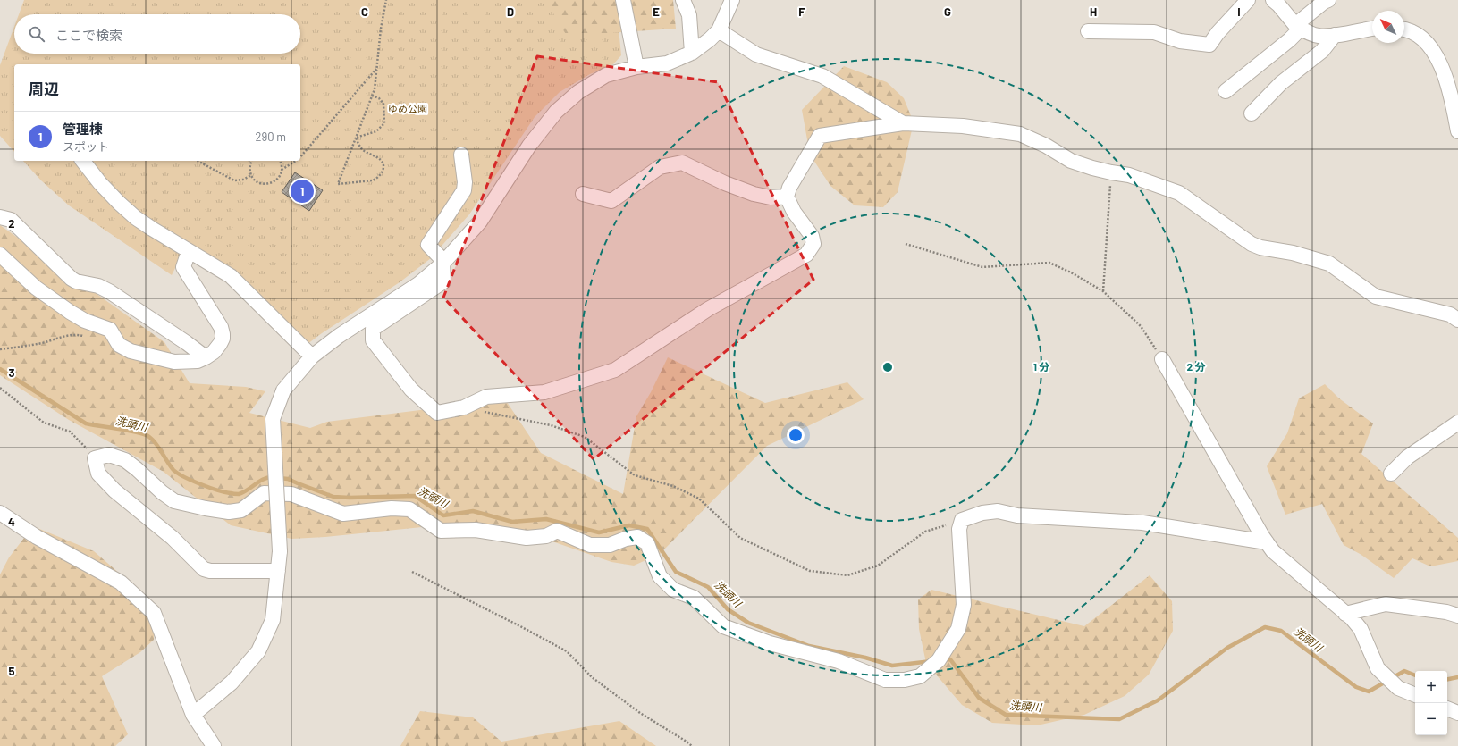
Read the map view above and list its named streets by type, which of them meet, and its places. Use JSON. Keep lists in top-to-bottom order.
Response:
{
  "water": ["洗頭川"],
  "parks": ["ゆめ公園"],
  "north": "top left",
  "page": {
    "search": "ここで検索",
    "heading": "周辺",
    "list": [
      {
        "mark": "1",
        "name": "管理棟",
        "note": "スポット",
        "value": "290 m"
      }
    ],
    "pins": "1",
    "map_buttons": ["+", "−"]
  },
  "grid": {
    "columns": [
      "C",
      "D",
      "E",
      "F",
      "G",
      "H",
      "I"
    ],
    "rows": [
      "2",
      "3",
      "4",
      "5"
    ]
  },
  "rings": ["1 分", "2 分"]
}
